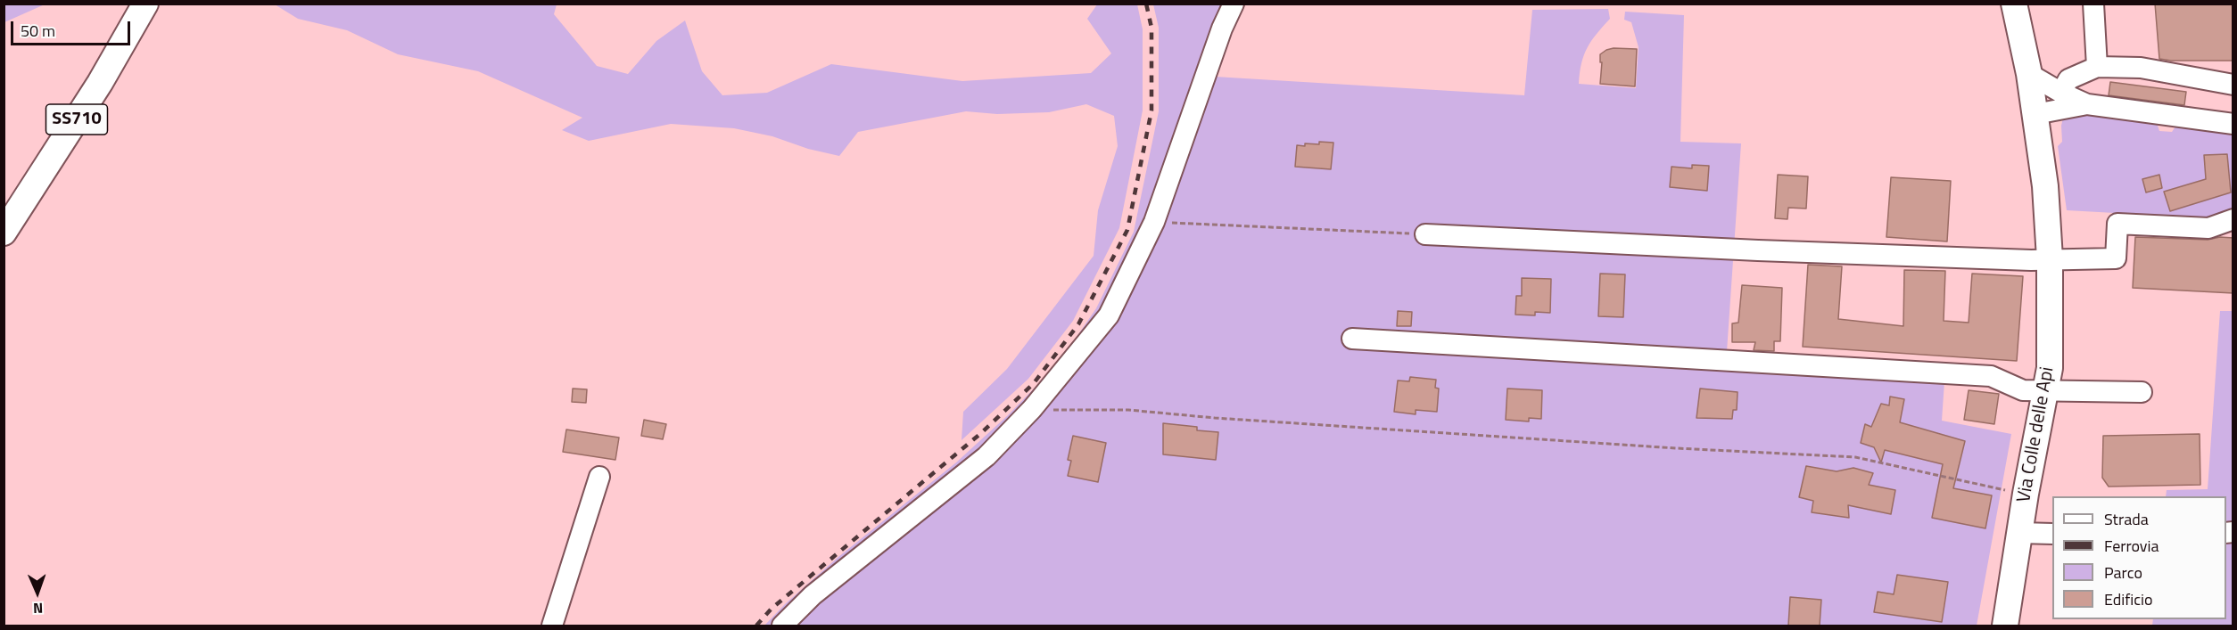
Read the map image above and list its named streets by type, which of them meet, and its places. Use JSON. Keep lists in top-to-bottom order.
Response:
{
  "streets": {
    "main road": ["SS710", "Via Colle delle Api"]
  },
  "legend": [
    "Strada",
    "Ferrovia",
    "Parco",
    "Edificio"
  ],
  "scale_bar": "50 m",
  "north": "bottom"
}
